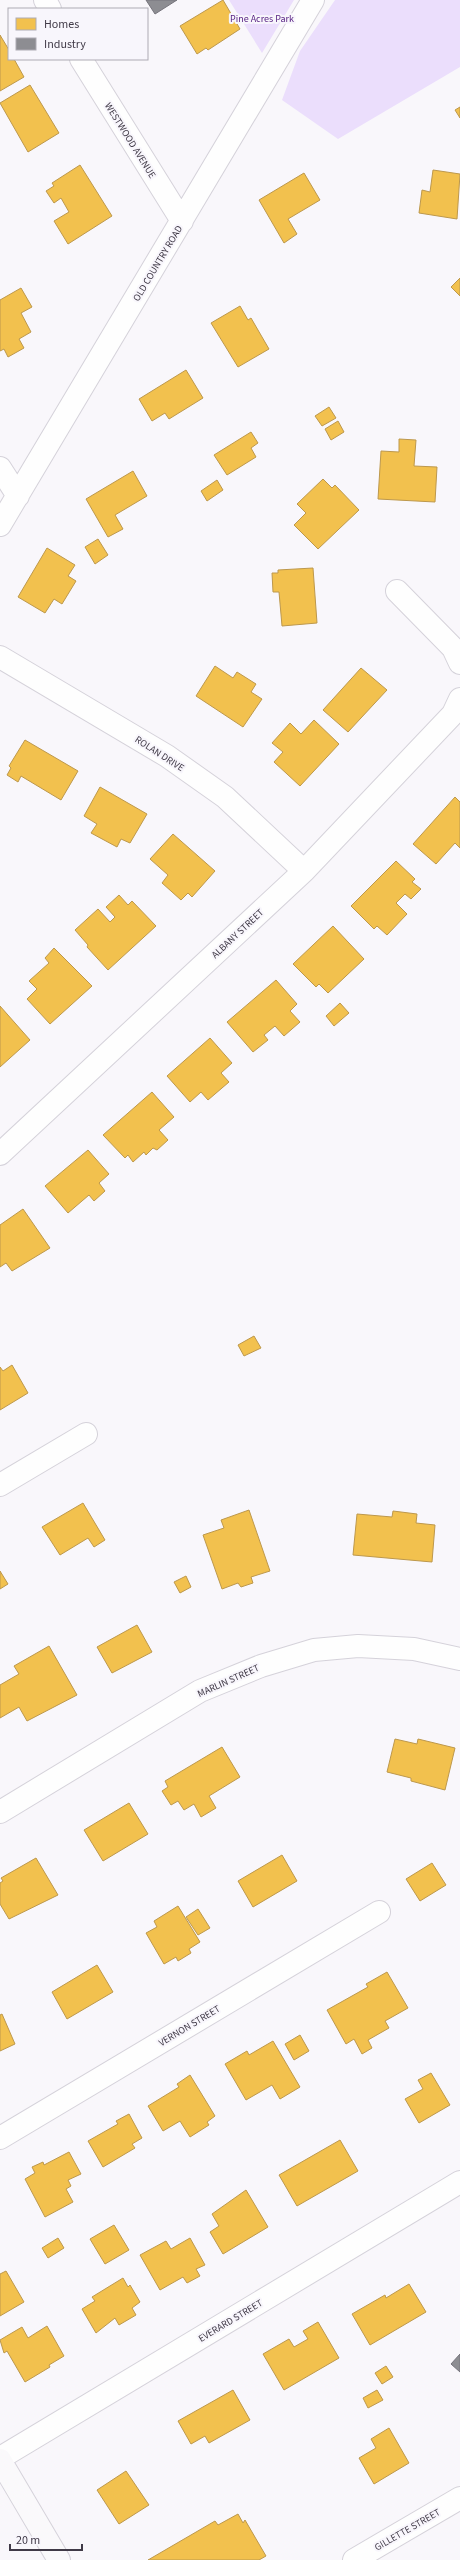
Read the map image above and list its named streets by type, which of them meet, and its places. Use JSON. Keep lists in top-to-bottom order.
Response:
{
  "streets": {
    "street": [
      "WESTWOOD AVENUE",
      "OLD COUNTRY ROAD",
      "ROLAN DRIVE",
      "ALBANY STREET",
      "MARLIN STREET",
      "VERNON STREET",
      "EVERARD STREET",
      "GILLETTE STREET"
    ]
  },
  "crossings": [
    ["WESTWOOD AVENUE", "OLD COUNTRY ROAD"],
    ["ROLAN DRIVE", "ALBANY STREET"]
  ],
  "parks": ["Pine Acres Park"],
  "legend": ["Homes", "Industry"],
  "scale_bar": "20 m"
}
